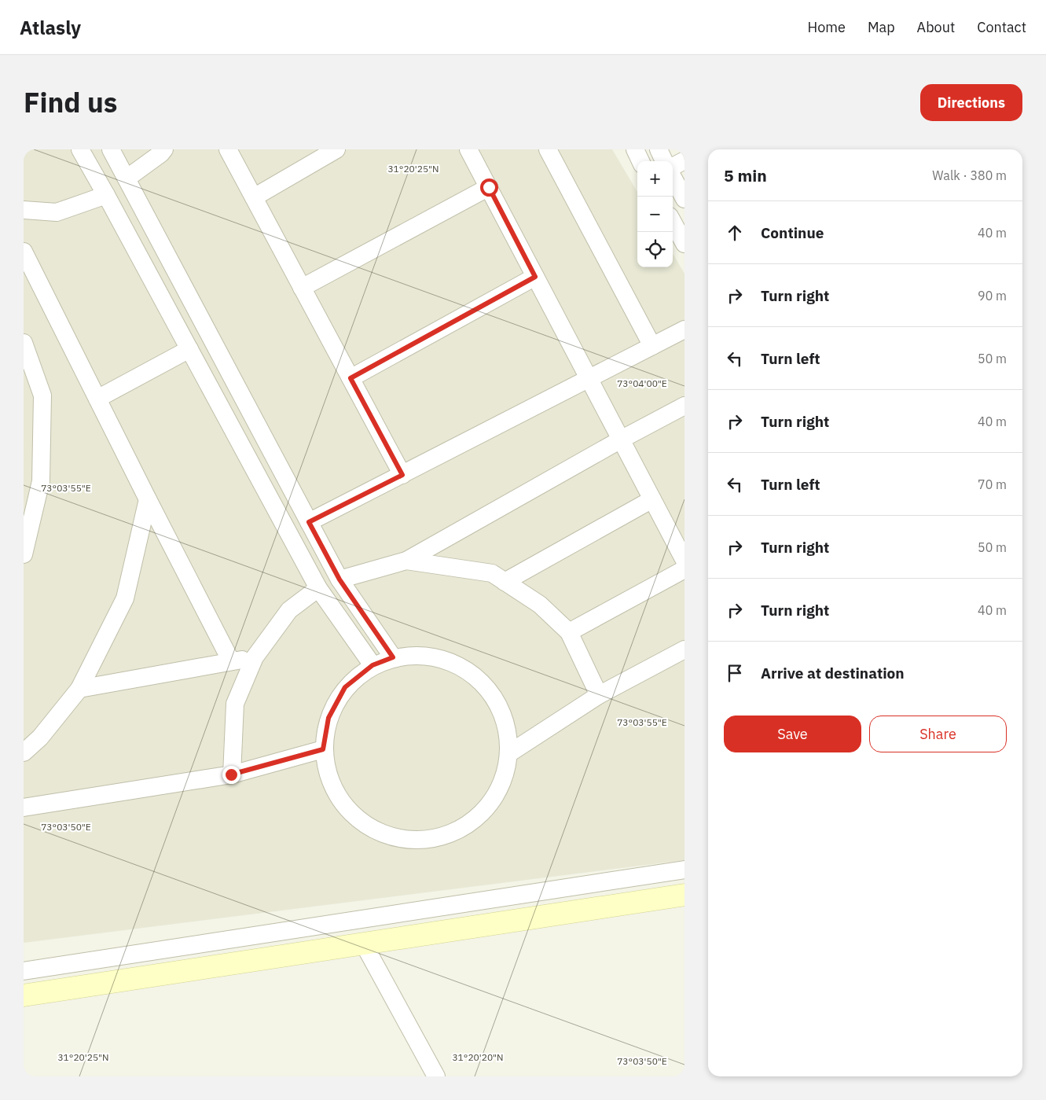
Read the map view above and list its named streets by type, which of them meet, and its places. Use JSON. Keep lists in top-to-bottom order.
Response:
{
  "page": {
    "header": "Atlasly",
    "nav": [
      "Home",
      "Map",
      "About",
      "Contact"
    ],
    "title": "Find us",
    "buttons": [
      "Directions",
      ["Save", "Share"]
    ],
    "heading": ["5 min", "Walk · 380 m"],
    "map_buttons": ["+", "−"],
    "list": [
      ["Continue", "40 m"],
      ["Turn right", "90 m"],
      ["Turn left", "50 m"],
      ["Turn right", "40 m"],
      ["Turn left", "70 m"],
      ["Turn right", "50 m"],
      ["Turn right", "40 m"],
      "Arrive at destination"
    ]
  },
  "coordinates": [
    "31°20'25\"N",
    "73°04'00\"E",
    "73°03'55\"E",
    "73°03'50\"E",
    "31°20'20\"N"
  ]
}
